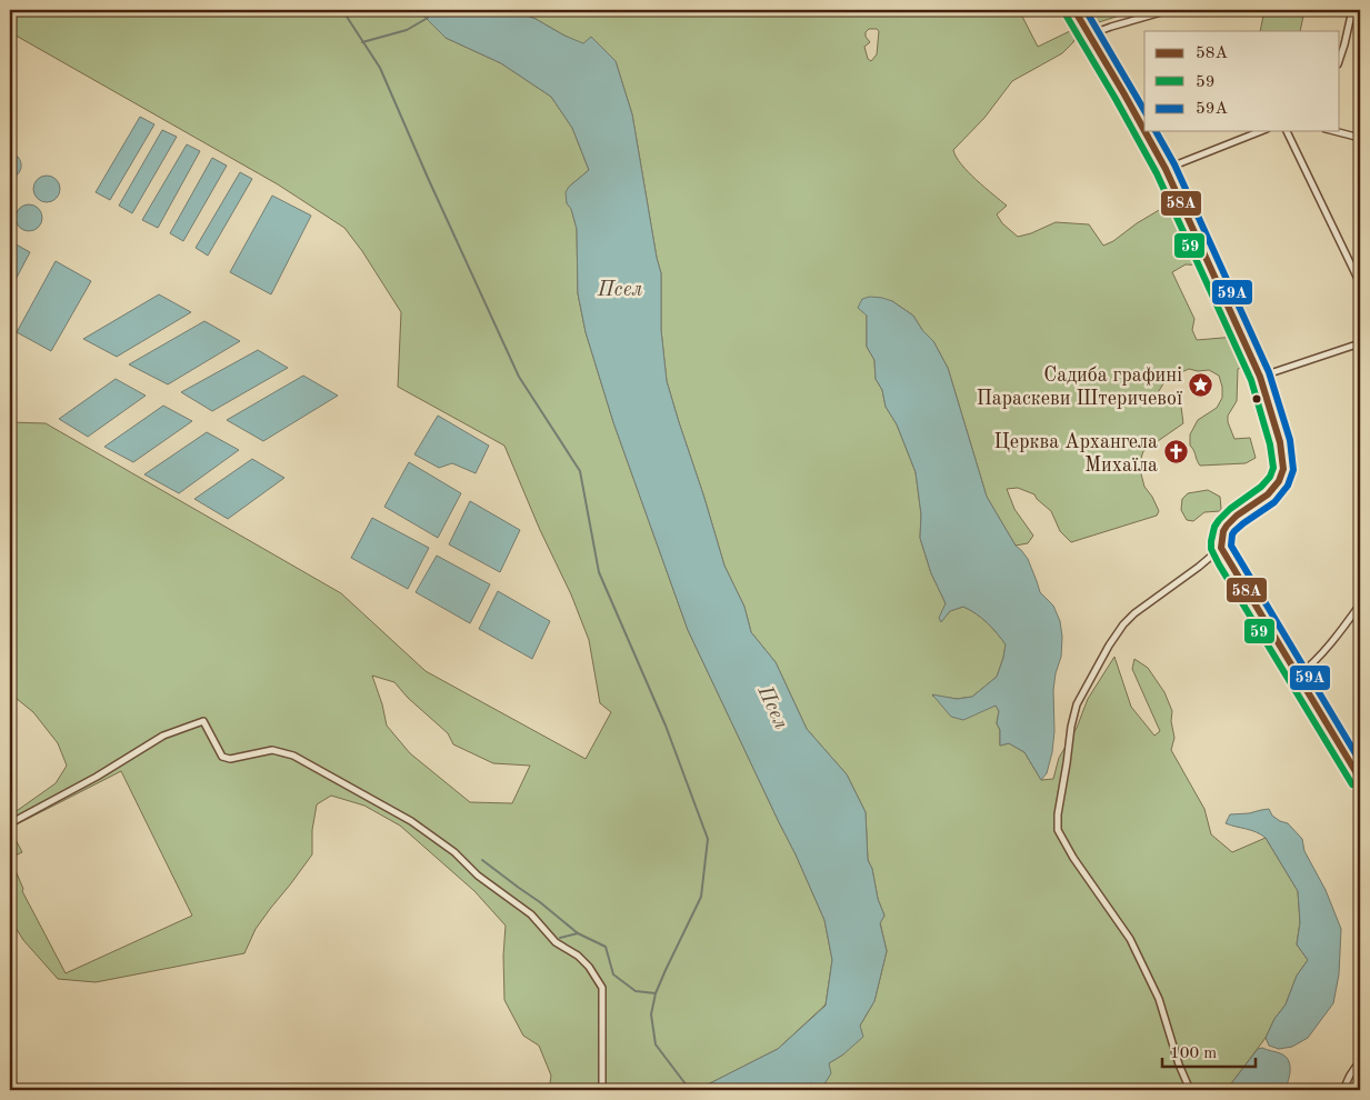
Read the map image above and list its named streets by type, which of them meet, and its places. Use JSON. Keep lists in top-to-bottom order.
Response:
{
  "water": ["Псел"],
  "places": {
    "place": ["Садиба графині Параскеви Штеричевої"],
    "church": ["Церква Архангела Михаїла"]
  },
  "lines": ["transit line 58А", "transit line 59А", "transit line 59"],
  "legend": ["58А", "59", "59А"],
  "scale_bar": "100 m"
}
